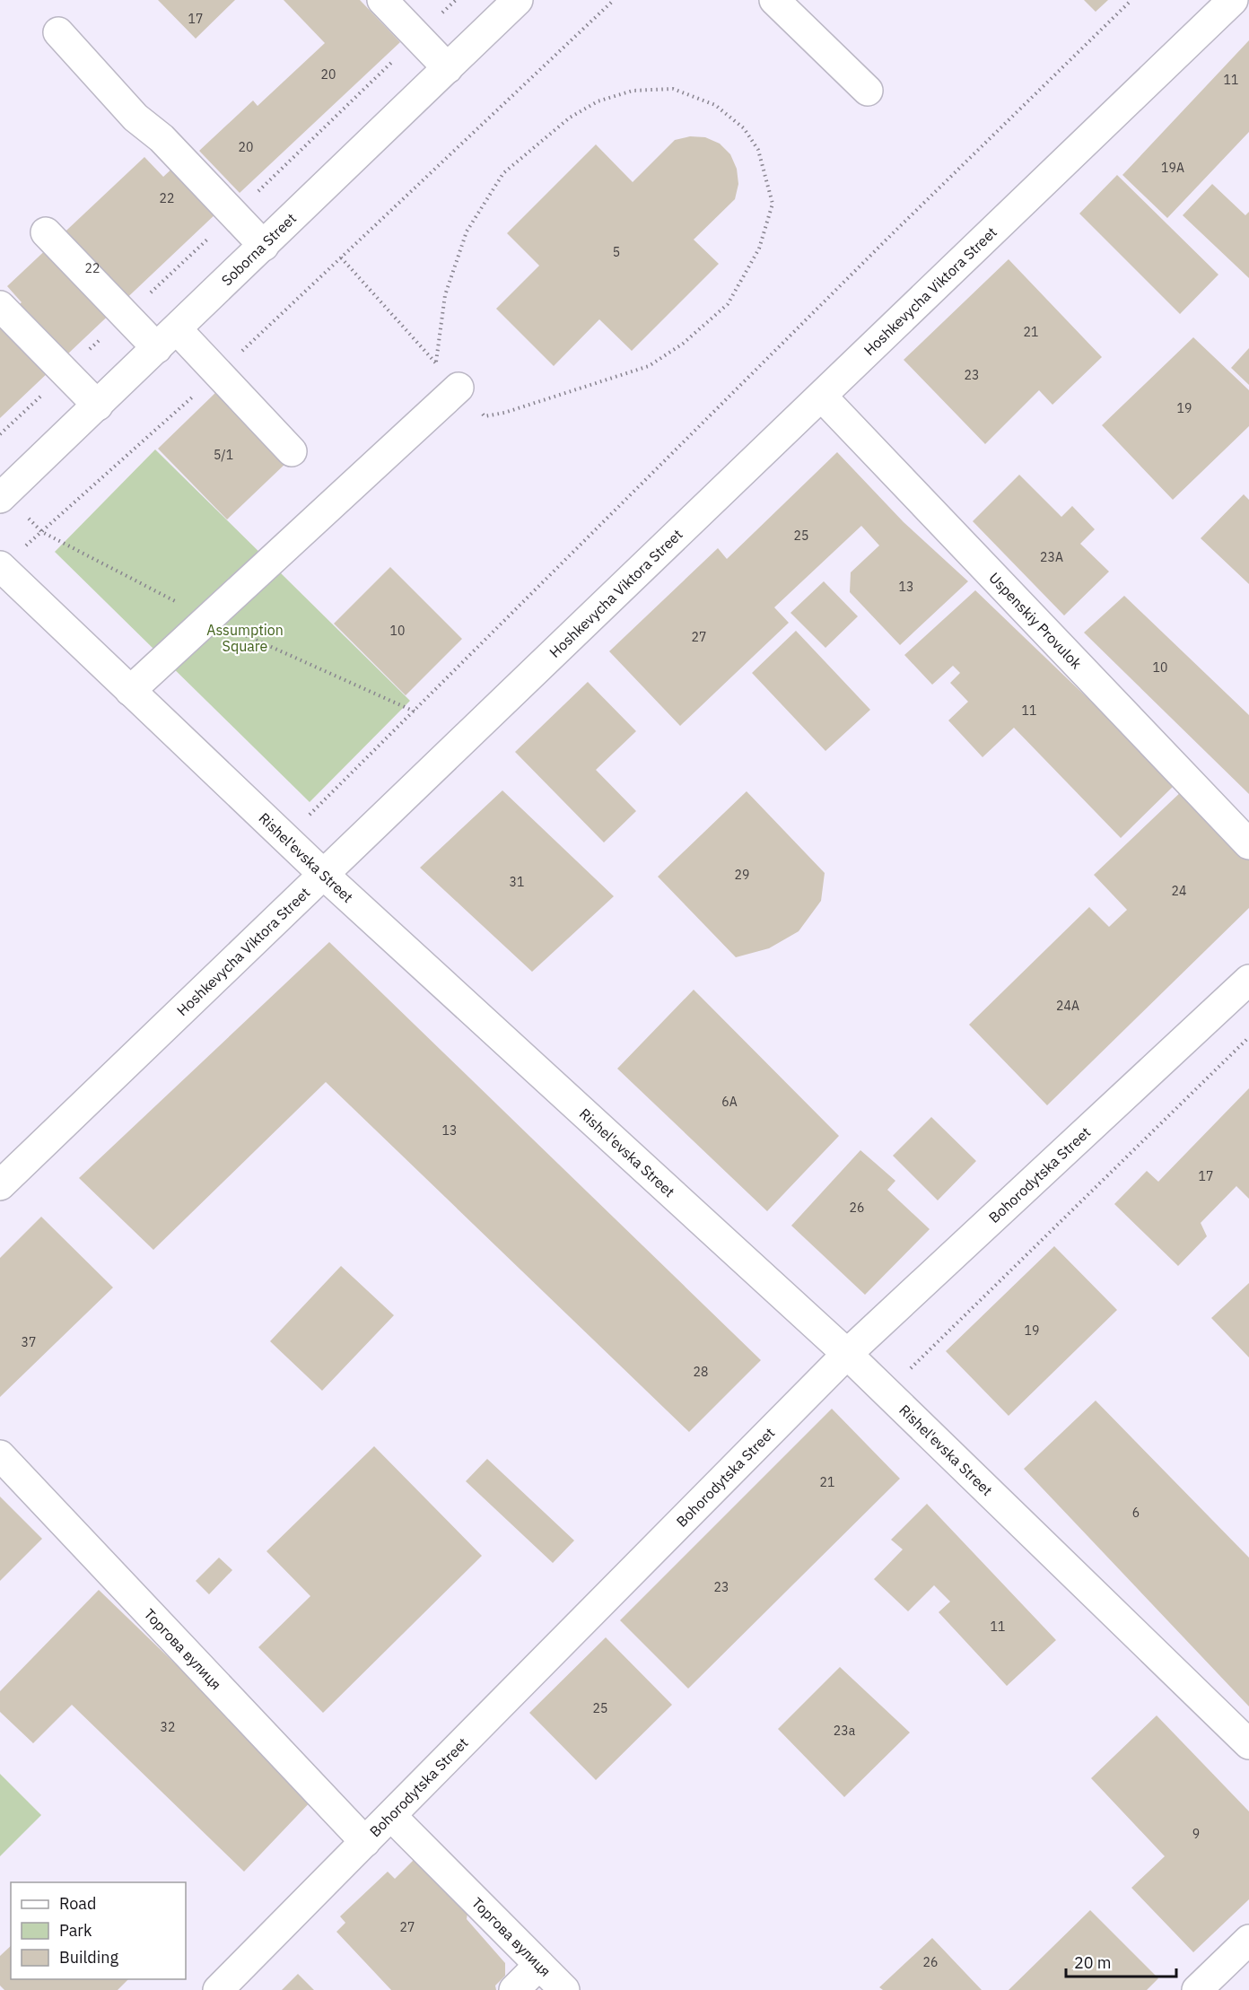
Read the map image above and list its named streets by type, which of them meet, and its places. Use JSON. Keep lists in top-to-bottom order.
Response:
{
  "streets": {
    "street": [
      "Soborna Street",
      "Hoshkevycha Viktora Street",
      "Uspenskiy Provulok",
      "Rishel'evska Street",
      "Bohorodytska Street",
      "Торгова вулиця"
    ]
  },
  "crossings": [
    ["Hoshkevycha Viktora Street", "Uspenskiy Provulok"],
    ["Hoshkevycha Viktora Street", "Rishel'evska Street"],
    ["Rishel'evska Street", "Bohorodytska Street"],
    ["Bohorodytska Street", "Торгова вулиця"]
  ],
  "parks": ["Assumption Square"],
  "house_numbers": [
    "17",
    "20",
    "11",
    "20",
    "19А",
    "22",
    "5",
    "22",
    "21",
    "23",
    "19",
    "5/1",
    "25",
    "23А",
    "13",
    "10",
    "27",
    "10",
    "11",
    "29",
    "31",
    "24",
    "24А",
    "6А",
    "13",
    "17",
    "26",
    "19",
    "37",
    "28",
    "21",
    "6",
    "23",
    "11",
    "25",
    "32",
    "23а",
    "9",
    "27",
    "26"
  ],
  "legend": ["Road", "Park", "Building"],
  "scale_bar": "20 m"
}
